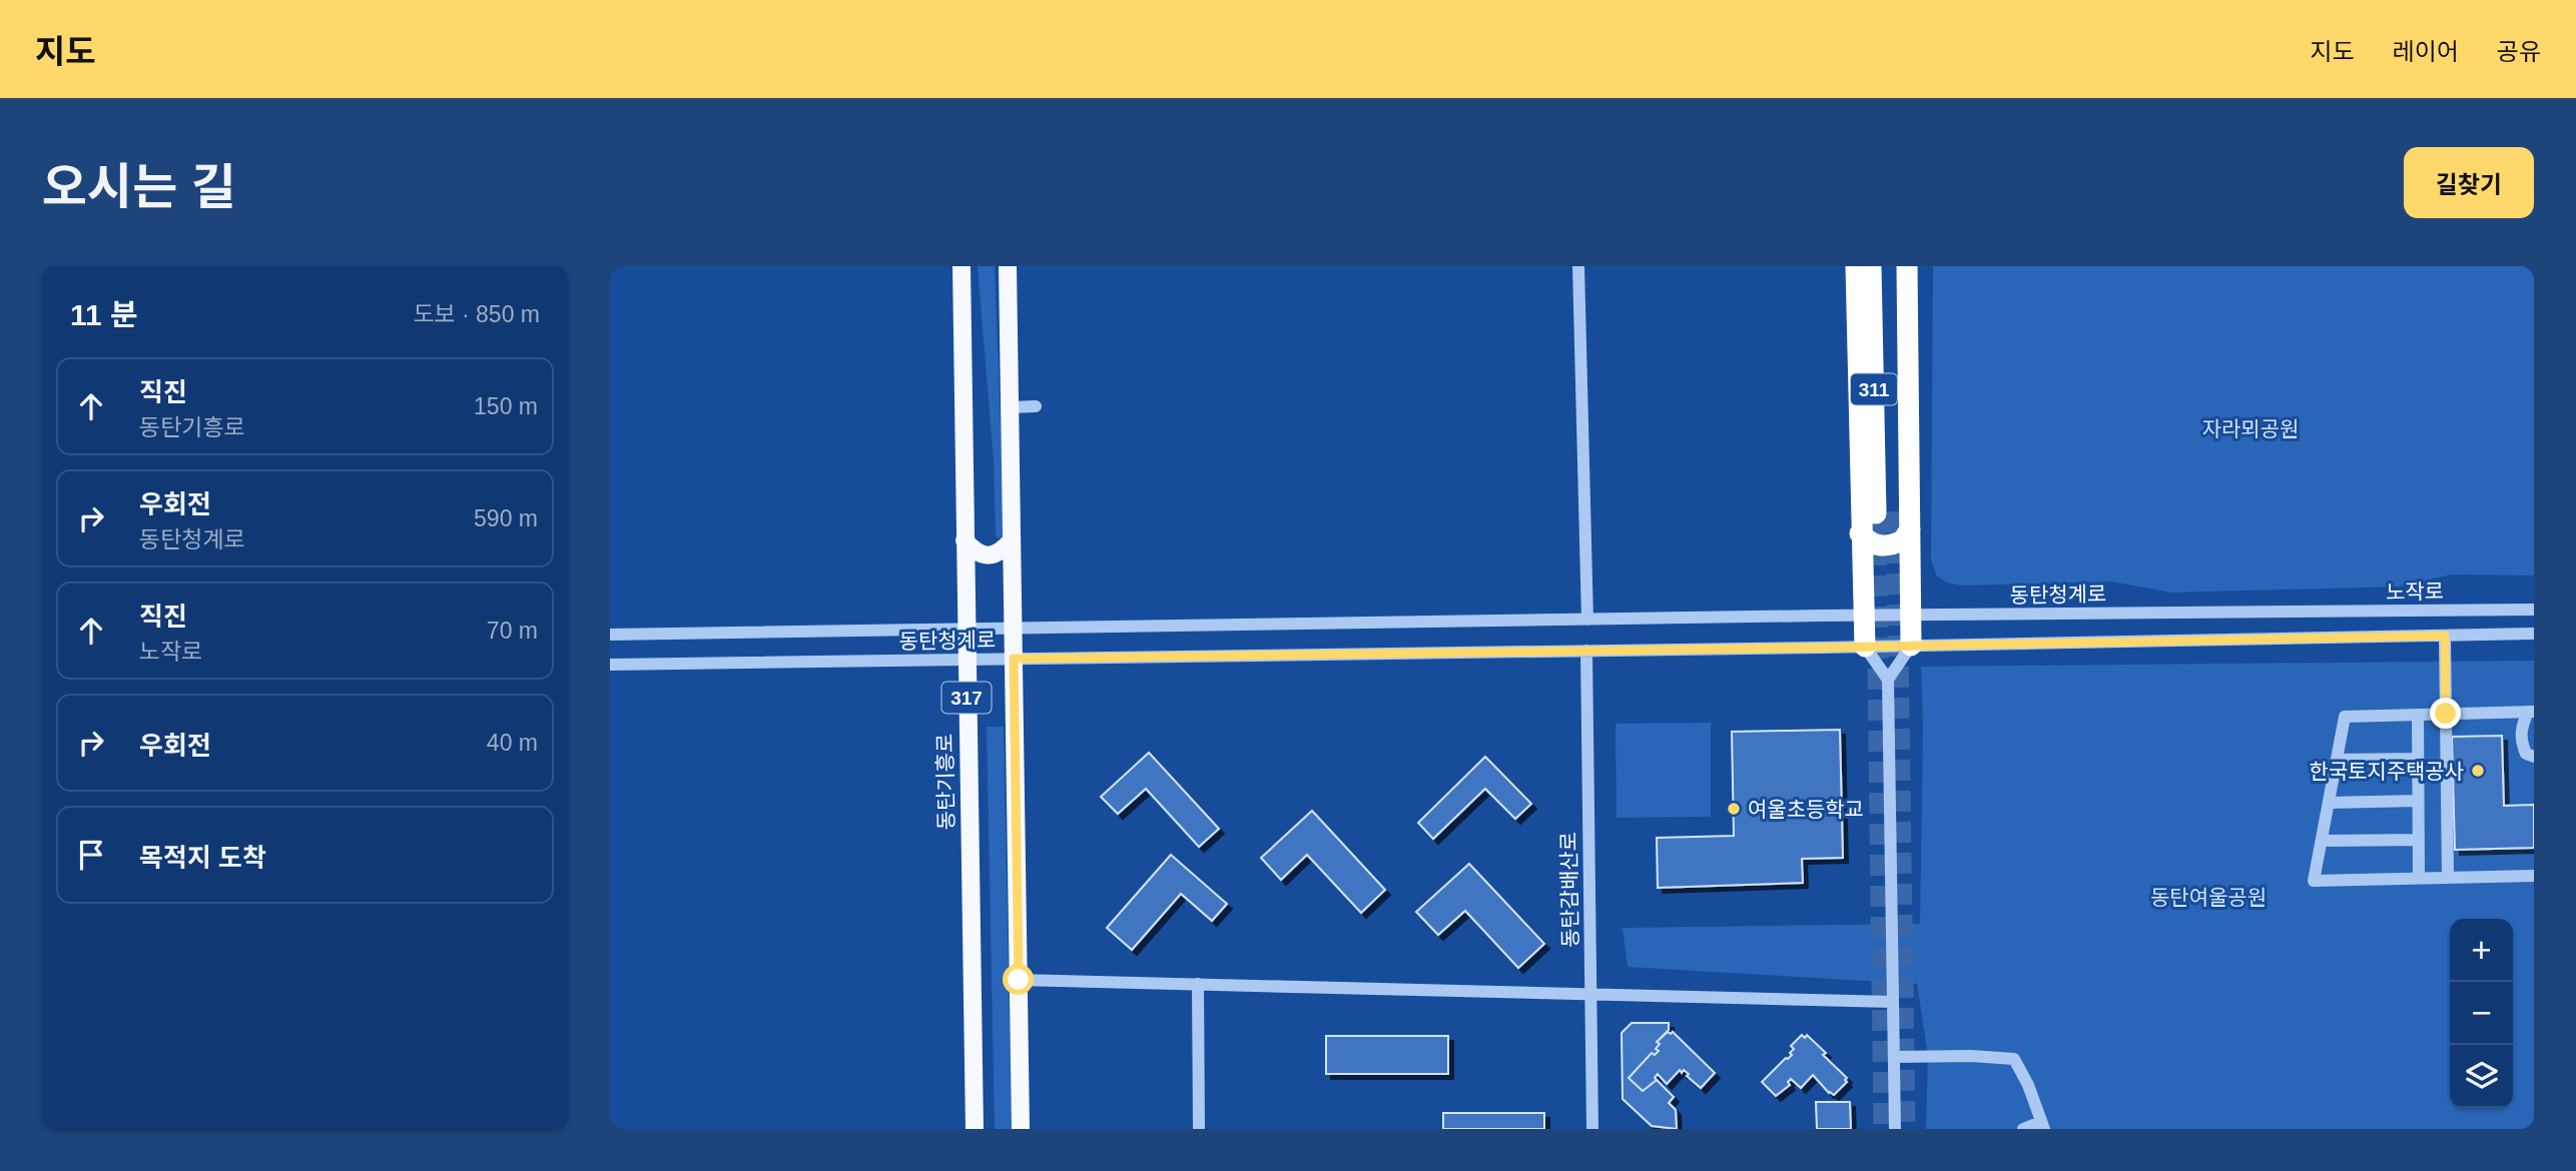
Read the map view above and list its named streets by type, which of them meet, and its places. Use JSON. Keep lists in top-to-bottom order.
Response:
{
  "streets": {
    "highway": ["311"],
    "main road": ["317", "동탄기흥로"],
    "street": ["노작로", "동탄청계로", "동탄감배산로"]
  },
  "crossings": [
    ["노작로", "동탄청계로"],
    ["동탄청계로", "317"],
    ["동탄청계로", "동탄기흥로"],
    ["동탄청계로", "동탄감배산로"]
  ],
  "parks": ["자라뫼공원", "동탄여울공원"],
  "places": ["한국토지주택공사", "여울초등학교"],
  "page": {
    "header": "지도",
    "nav": ["지도", "레이어", "공유"],
    "title": "오시는 길",
    "buttons": "길찾기",
    "heading": ["11 분", "도보 · 850 m"],
    "list": [
      ["직진", "동탄기흥로", "150 m"],
      ["우회전", "동탄청계로", "590 m"],
      ["직진", "노작로", "70 m"],
      ["우회전", "40 m"],
      "목적지 도착"
    ],
    "map_buttons": ["+", "−"]
  }
}
